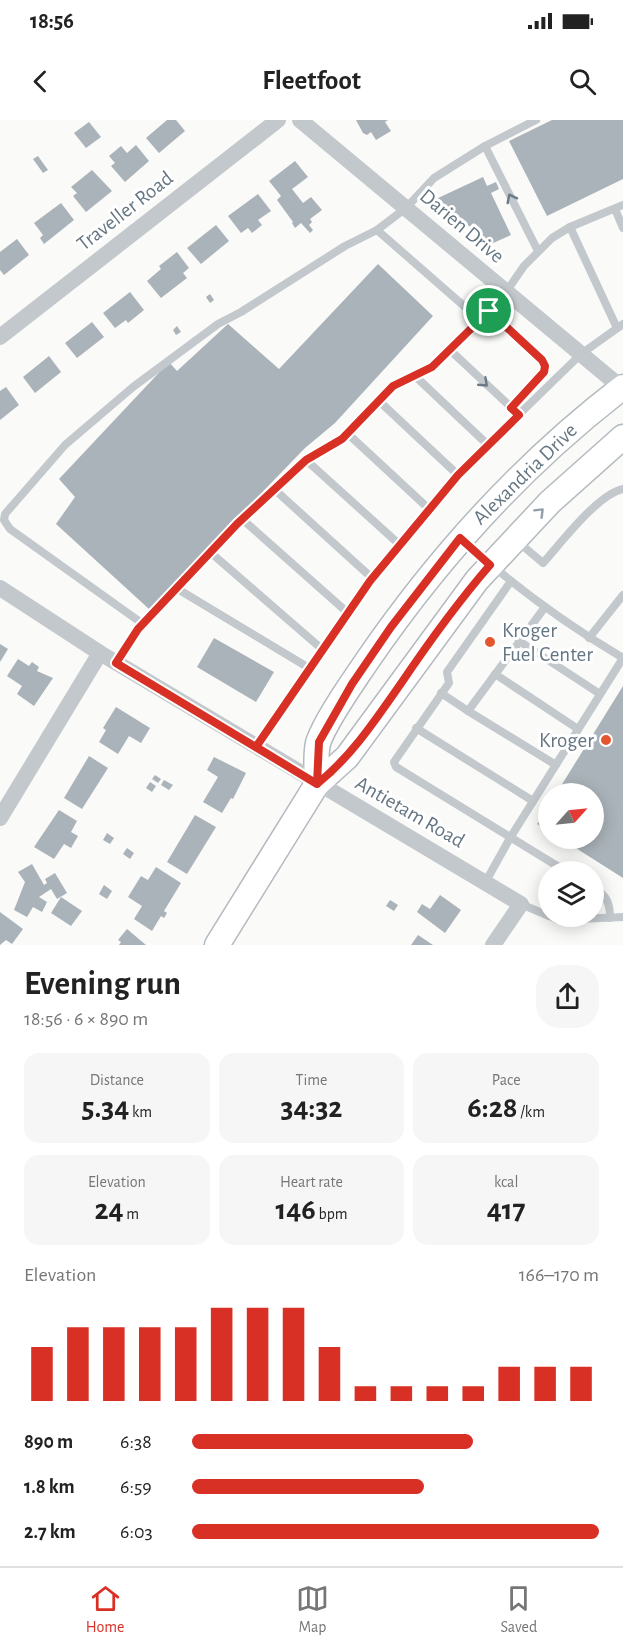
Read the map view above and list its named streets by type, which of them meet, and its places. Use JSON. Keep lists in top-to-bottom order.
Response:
{
  "streets": {
    "main road": ["Alexandria Drive"],
    "street": ["Traveller Road", "Darien Drive", "Antietam Road"]
  },
  "crossings": [
    ["Darien Drive", "Alexandria Drive"],
    ["Alexandria Drive", "Antietam Road"]
  ],
  "places": ["Kroger Fuel Center", "Kroger"],
  "north": "top right",
  "page": {
    "status": "18:56",
    "header": "Fleetfoot",
    "heading": ["Evening run", "18:56 · 6 × 890 m"],
    "stats": [
      ["Distance", "5.34 km"],
      ["Time", "34:32"],
      ["Pace", "6:28 /km"],
      ["Elevation", "24 m"],
      ["Heart rate", "146 bpm"],
      ["kcal", "417"]
    ],
    "chart": ["Elevation", "166–170 m"],
    "list": [
      {
        "name": "890 m",
        "note": "6:38"
      },
      {
        "name": "1.8 km",
        "note": "6:59"
      },
      {
        "name": "2.7 km",
        "note": "6:03"
      }
    ],
    "tabs": ["Home", "Map", "Saved"]
  }
}
